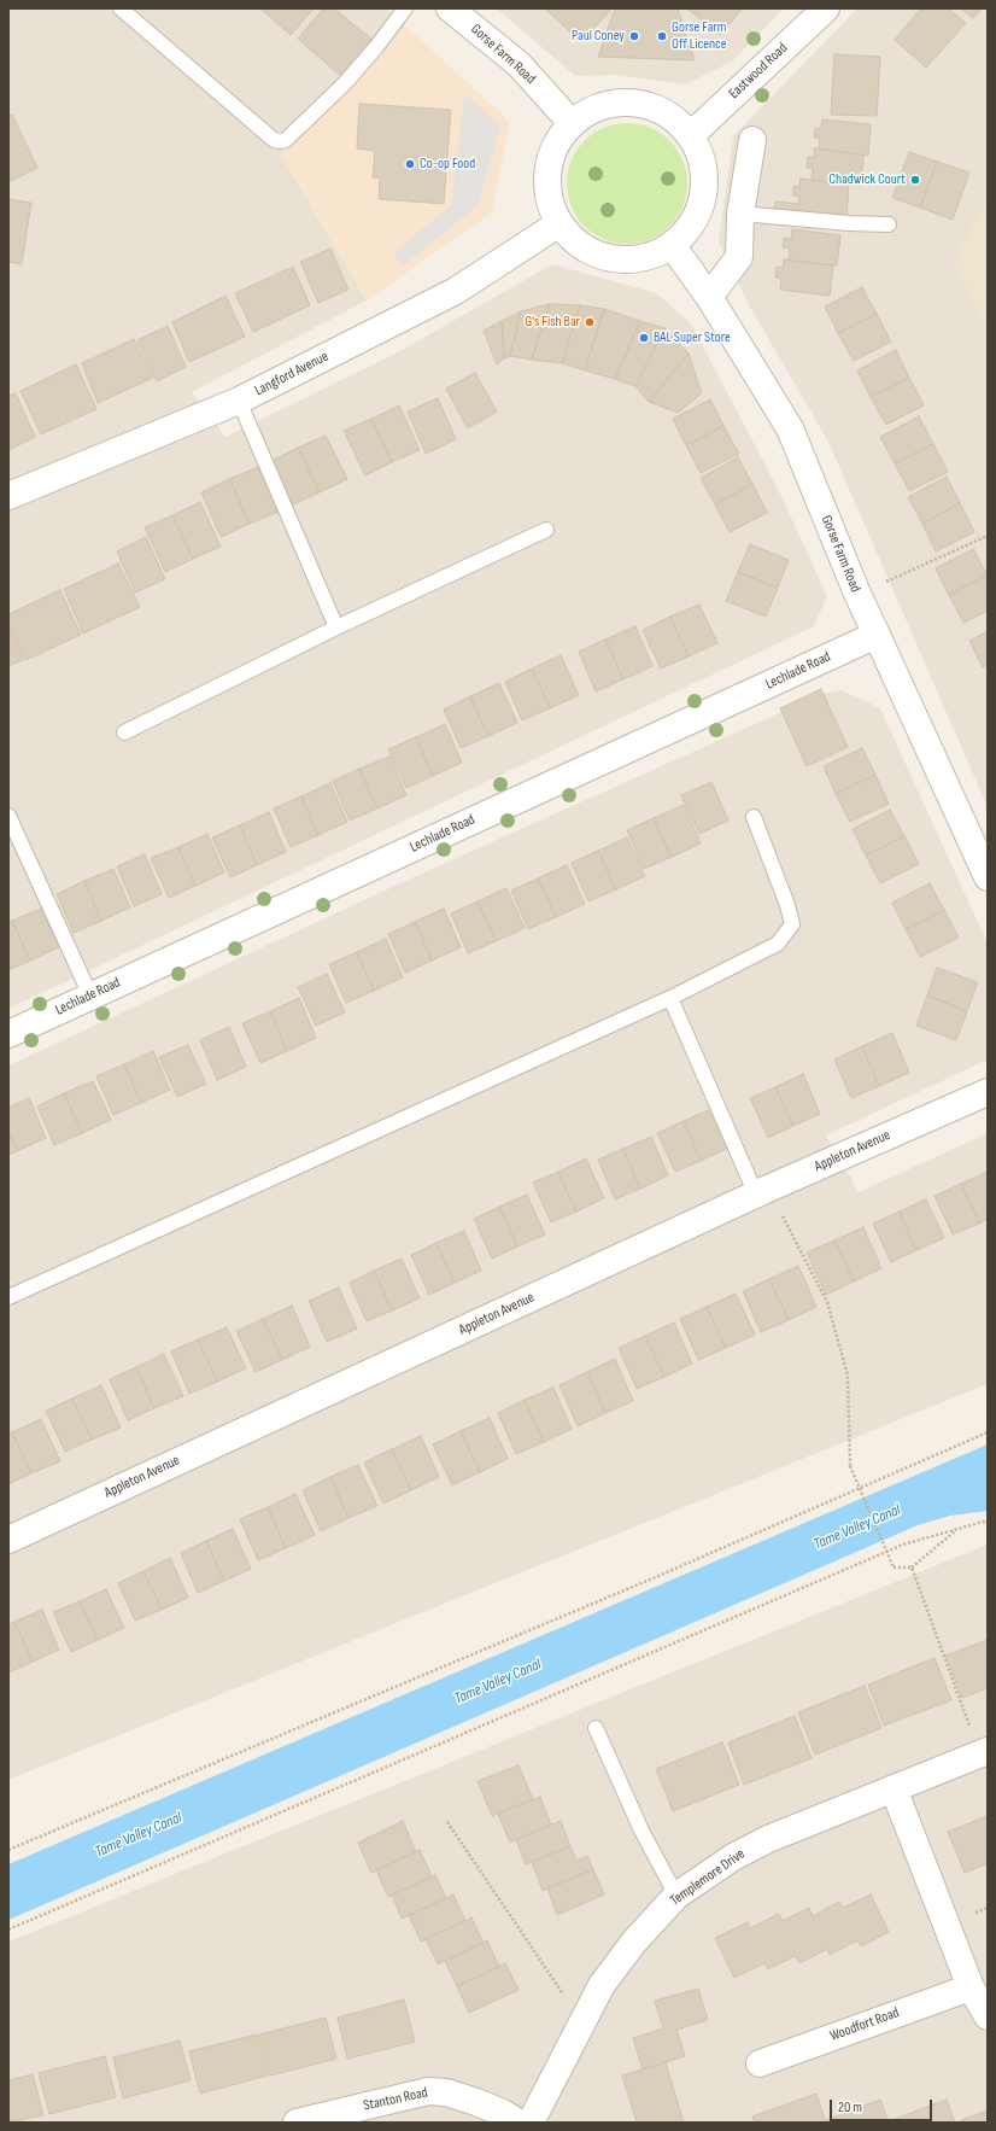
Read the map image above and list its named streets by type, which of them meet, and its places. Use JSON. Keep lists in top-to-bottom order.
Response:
{
  "streets": {
    "street": [
      "Gorse Farm Road",
      "Eastwood Road",
      "Langford Avenue",
      "Lechlade Road",
      "Appleton Avenue",
      "Templemore Drive",
      "Woodfort Road",
      "Stanton Road"
    ]
  },
  "crossings": [
    ["Gorse Farm Road", "Eastwood Road"],
    ["Gorse Farm Road", "Langford Avenue"],
    ["Gorse Farm Road", "Lechlade Road"],
    ["Eastwood Road", "Langford Avenue"]
  ],
  "water": ["Tame Valley Canal"],
  "places": [
    "Paul Coney",
    "Gorse Farm Off Licence",
    "Co-op Food",
    "Chadwick Court",
    "G's Fish Bar",
    "BAL Super Store"
  ],
  "scale_bar": "20 m"
}
